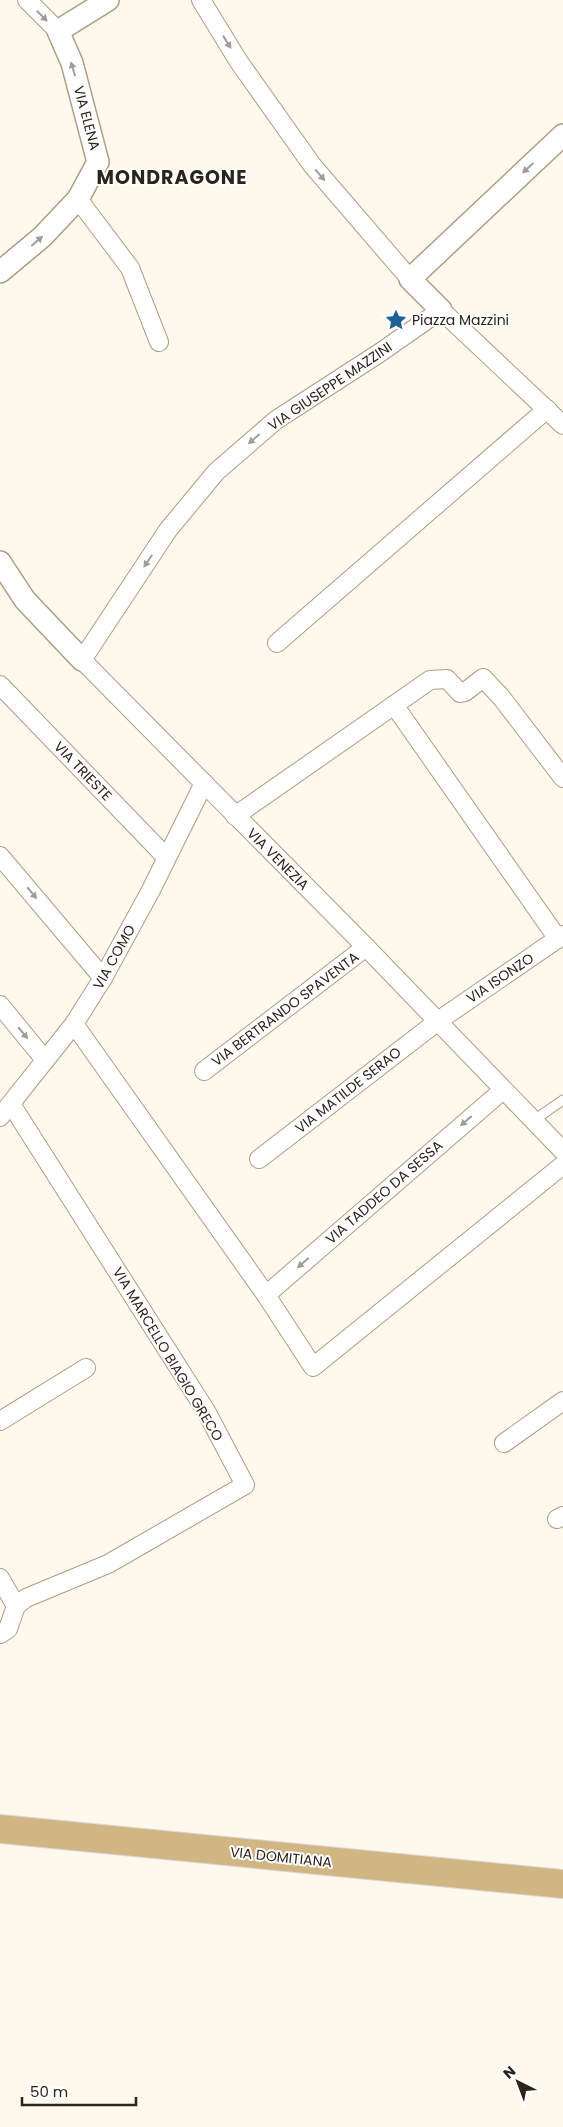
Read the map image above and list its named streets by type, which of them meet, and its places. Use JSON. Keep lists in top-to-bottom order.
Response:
{
  "streets": {
    "main road": ["VIA DOMITIANA"],
    "street": [
      "VIA ELENA",
      "VIA GIUSEPPE MAZZINI",
      "VIA TRIESTE",
      "VIA VENEZIA",
      "VIA COMO",
      "VIA ISONZO",
      "VIA BERTRANDO SPAVENTA",
      "VIA MATILDE SERAO",
      "VIA TADDEO DA SESSA",
      "VIA MARCELLO BIAGIO GRECO"
    ]
  },
  "crossings": [
    ["VIA GIUSEPPE MAZZINI", "VIA VENEZIA"],
    ["VIA TRIESTE", "VIA COMO"],
    ["VIA VENEZIA", "VIA COMO"],
    ["VIA VENEZIA", "VIA ISONZO"],
    ["VIA VENEZIA", "VIA BERTRANDO SPAVENTA"],
    ["VIA VENEZIA", "VIA MATILDE SERAO"],
    ["VIA VENEZIA", "VIA TADDEO DA SESSA"],
    ["VIA COMO", "VIA MARCELLO BIAGIO GRECO"],
    ["VIA ISONZO", "VIA MATILDE SERAO"]
  ],
  "one_way": ["VIA GIUSEPPE MAZZINI", "VIA TADDEO DA SESSA"],
  "districts": ["MONDRAGONE"],
  "places": {
    "place": ["Piazza Mazzini"]
  },
  "scale_bar": "50 m",
  "north": "top left"
}
